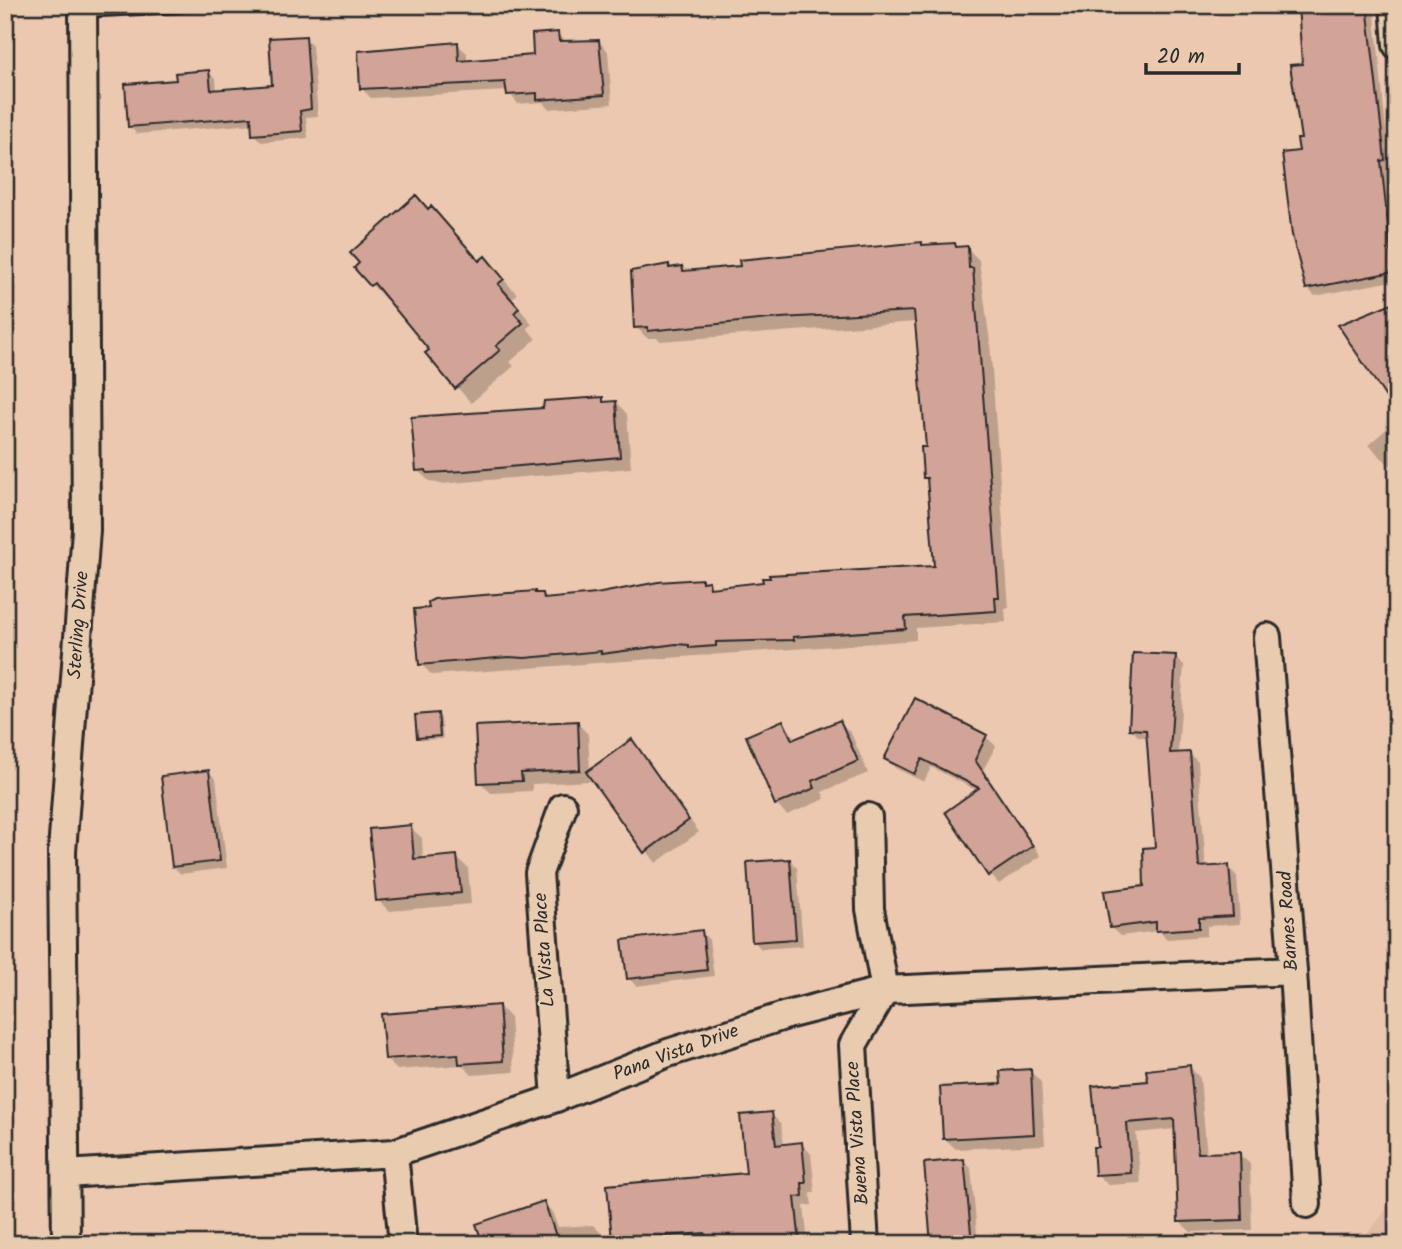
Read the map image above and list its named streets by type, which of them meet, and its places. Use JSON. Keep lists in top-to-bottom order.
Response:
{
  "streets": {
    "street": [
      "Sterling Drive",
      "Barnes Road",
      "La Vista Place",
      "Pana Vista Drive",
      "Buena Vista Place"
    ]
  },
  "crossings": [
    ["Sterling Drive", "Pana Vista Drive"],
    ["Barnes Road", "Pana Vista Drive"],
    ["La Vista Place", "Pana Vista Drive"],
    ["Pana Vista Drive", "Buena Vista Place"]
  ],
  "scale_bar": "20 m"
}
